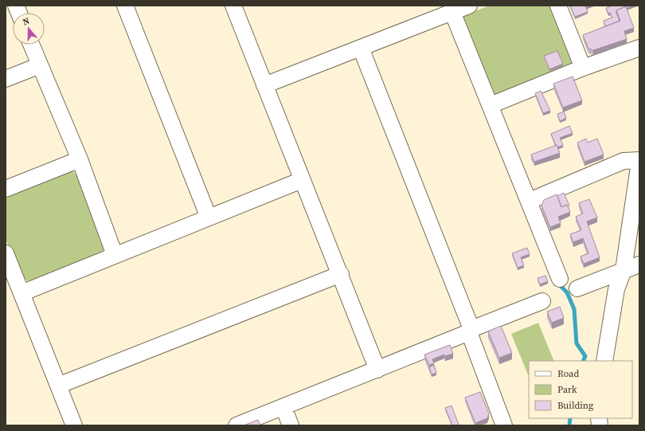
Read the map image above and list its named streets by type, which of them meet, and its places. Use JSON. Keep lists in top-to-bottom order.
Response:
{
  "legend": ["Road", "Park", "Building"],
  "north": "top"
}
